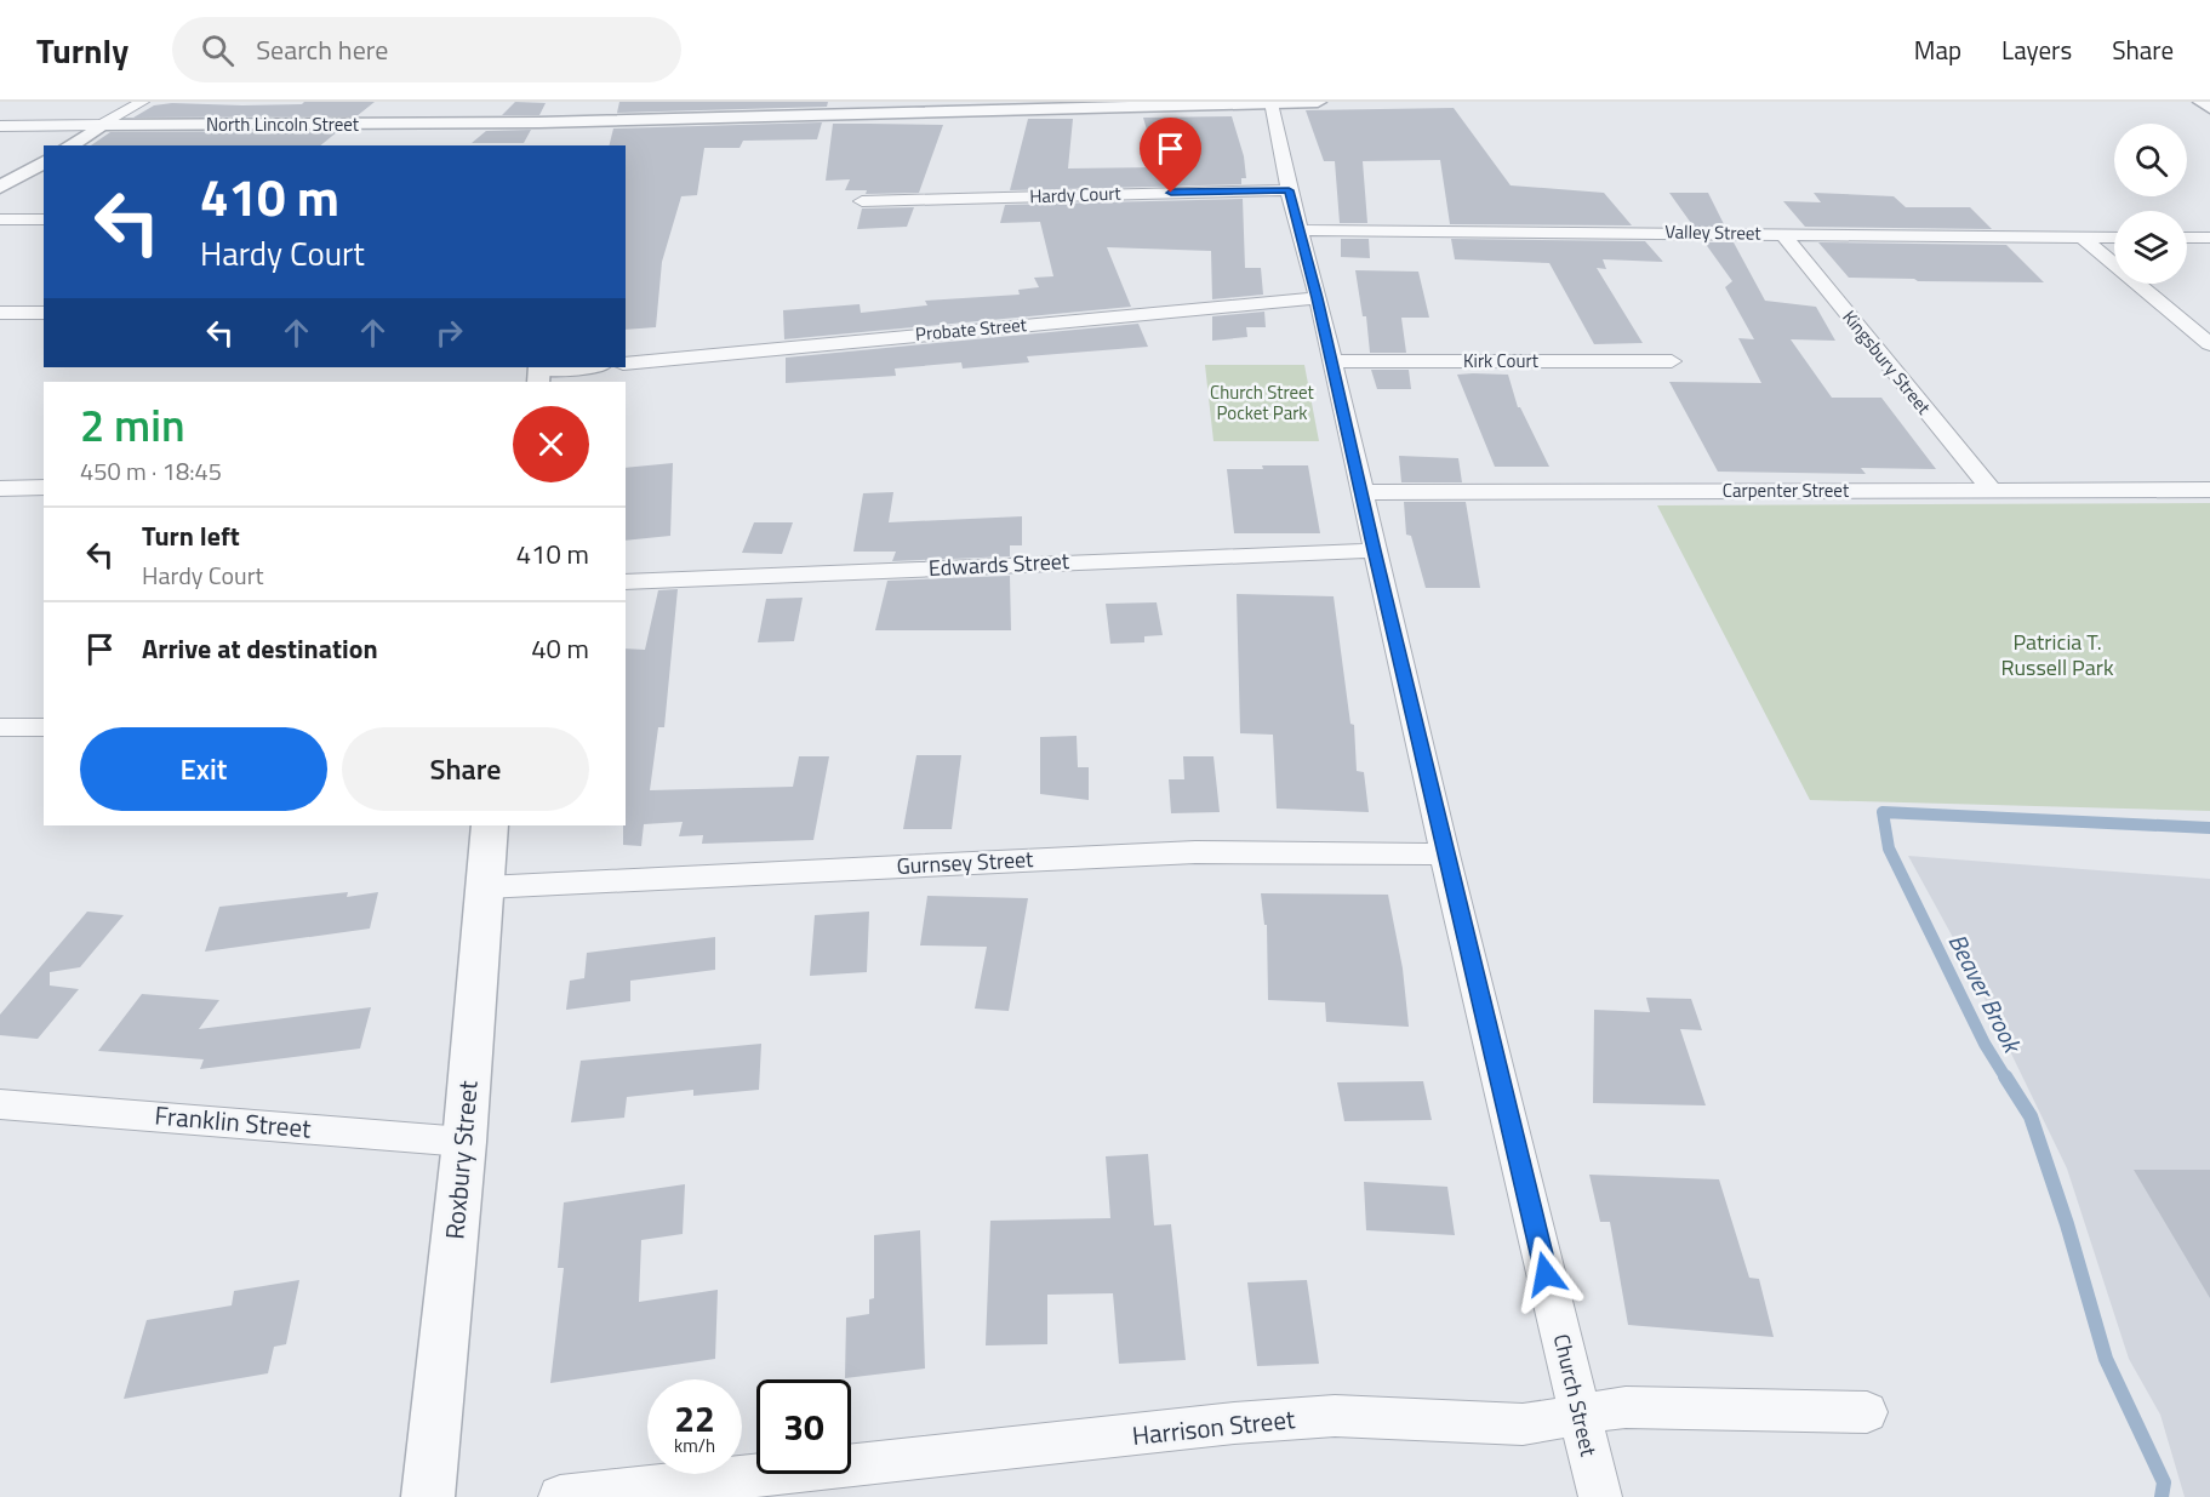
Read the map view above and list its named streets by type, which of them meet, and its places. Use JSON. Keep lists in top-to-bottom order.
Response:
{
  "streets": {
    "street": [
      "North Lincoln Street",
      "Hardy Court",
      "Valley Street",
      "Probate Street",
      "Kirk Court",
      "Kingsbury Street",
      "Carpenter Street",
      "Edwards Street",
      "Gurnsey Street",
      "Franklin Street",
      "Roxbury Street",
      "Church Street",
      "Harrison Street"
    ]
  },
  "crossings": [
    ["North Lincoln Street", "Church Street"],
    ["Hardy Court", "Church Street"],
    ["Valley Street", "Kingsbury Street"],
    ["Valley Street", "Church Street"],
    ["Probate Street", "Church Street"],
    ["Kirk Court", "Church Street"],
    ["Kingsbury Street", "Carpenter Street"],
    ["Carpenter Street", "Church Street"],
    ["Edwards Street", "Church Street"],
    ["Gurnsey Street", "Roxbury Street"],
    ["Gurnsey Street", "Church Street"],
    ["Franklin Street", "Roxbury Street"],
    ["Church Street", "Harrison Street"]
  ],
  "water": ["Beaver Brook"],
  "parks": ["Church Street Pocket Park", "Patricia T. Russell Park"],
  "page": {
    "header": "Turnly",
    "search": "Search here",
    "nav": ["Map", "Layers", "Share"],
    "turn": ["410 m", "Hardy Court"],
    "heading": ["2 min", "450 m · 18:45"],
    "list": [
      {
        "name": "Turn left",
        "note": "Hardy Court",
        "value": "410 m"
      },
      {
        "name": "Arrive at destination",
        "value": "40 m"
      }
    ],
    "buttons": ["Exit", "Share"],
    "speed": "22 km/h",
    "limit": "30"
  }
}
